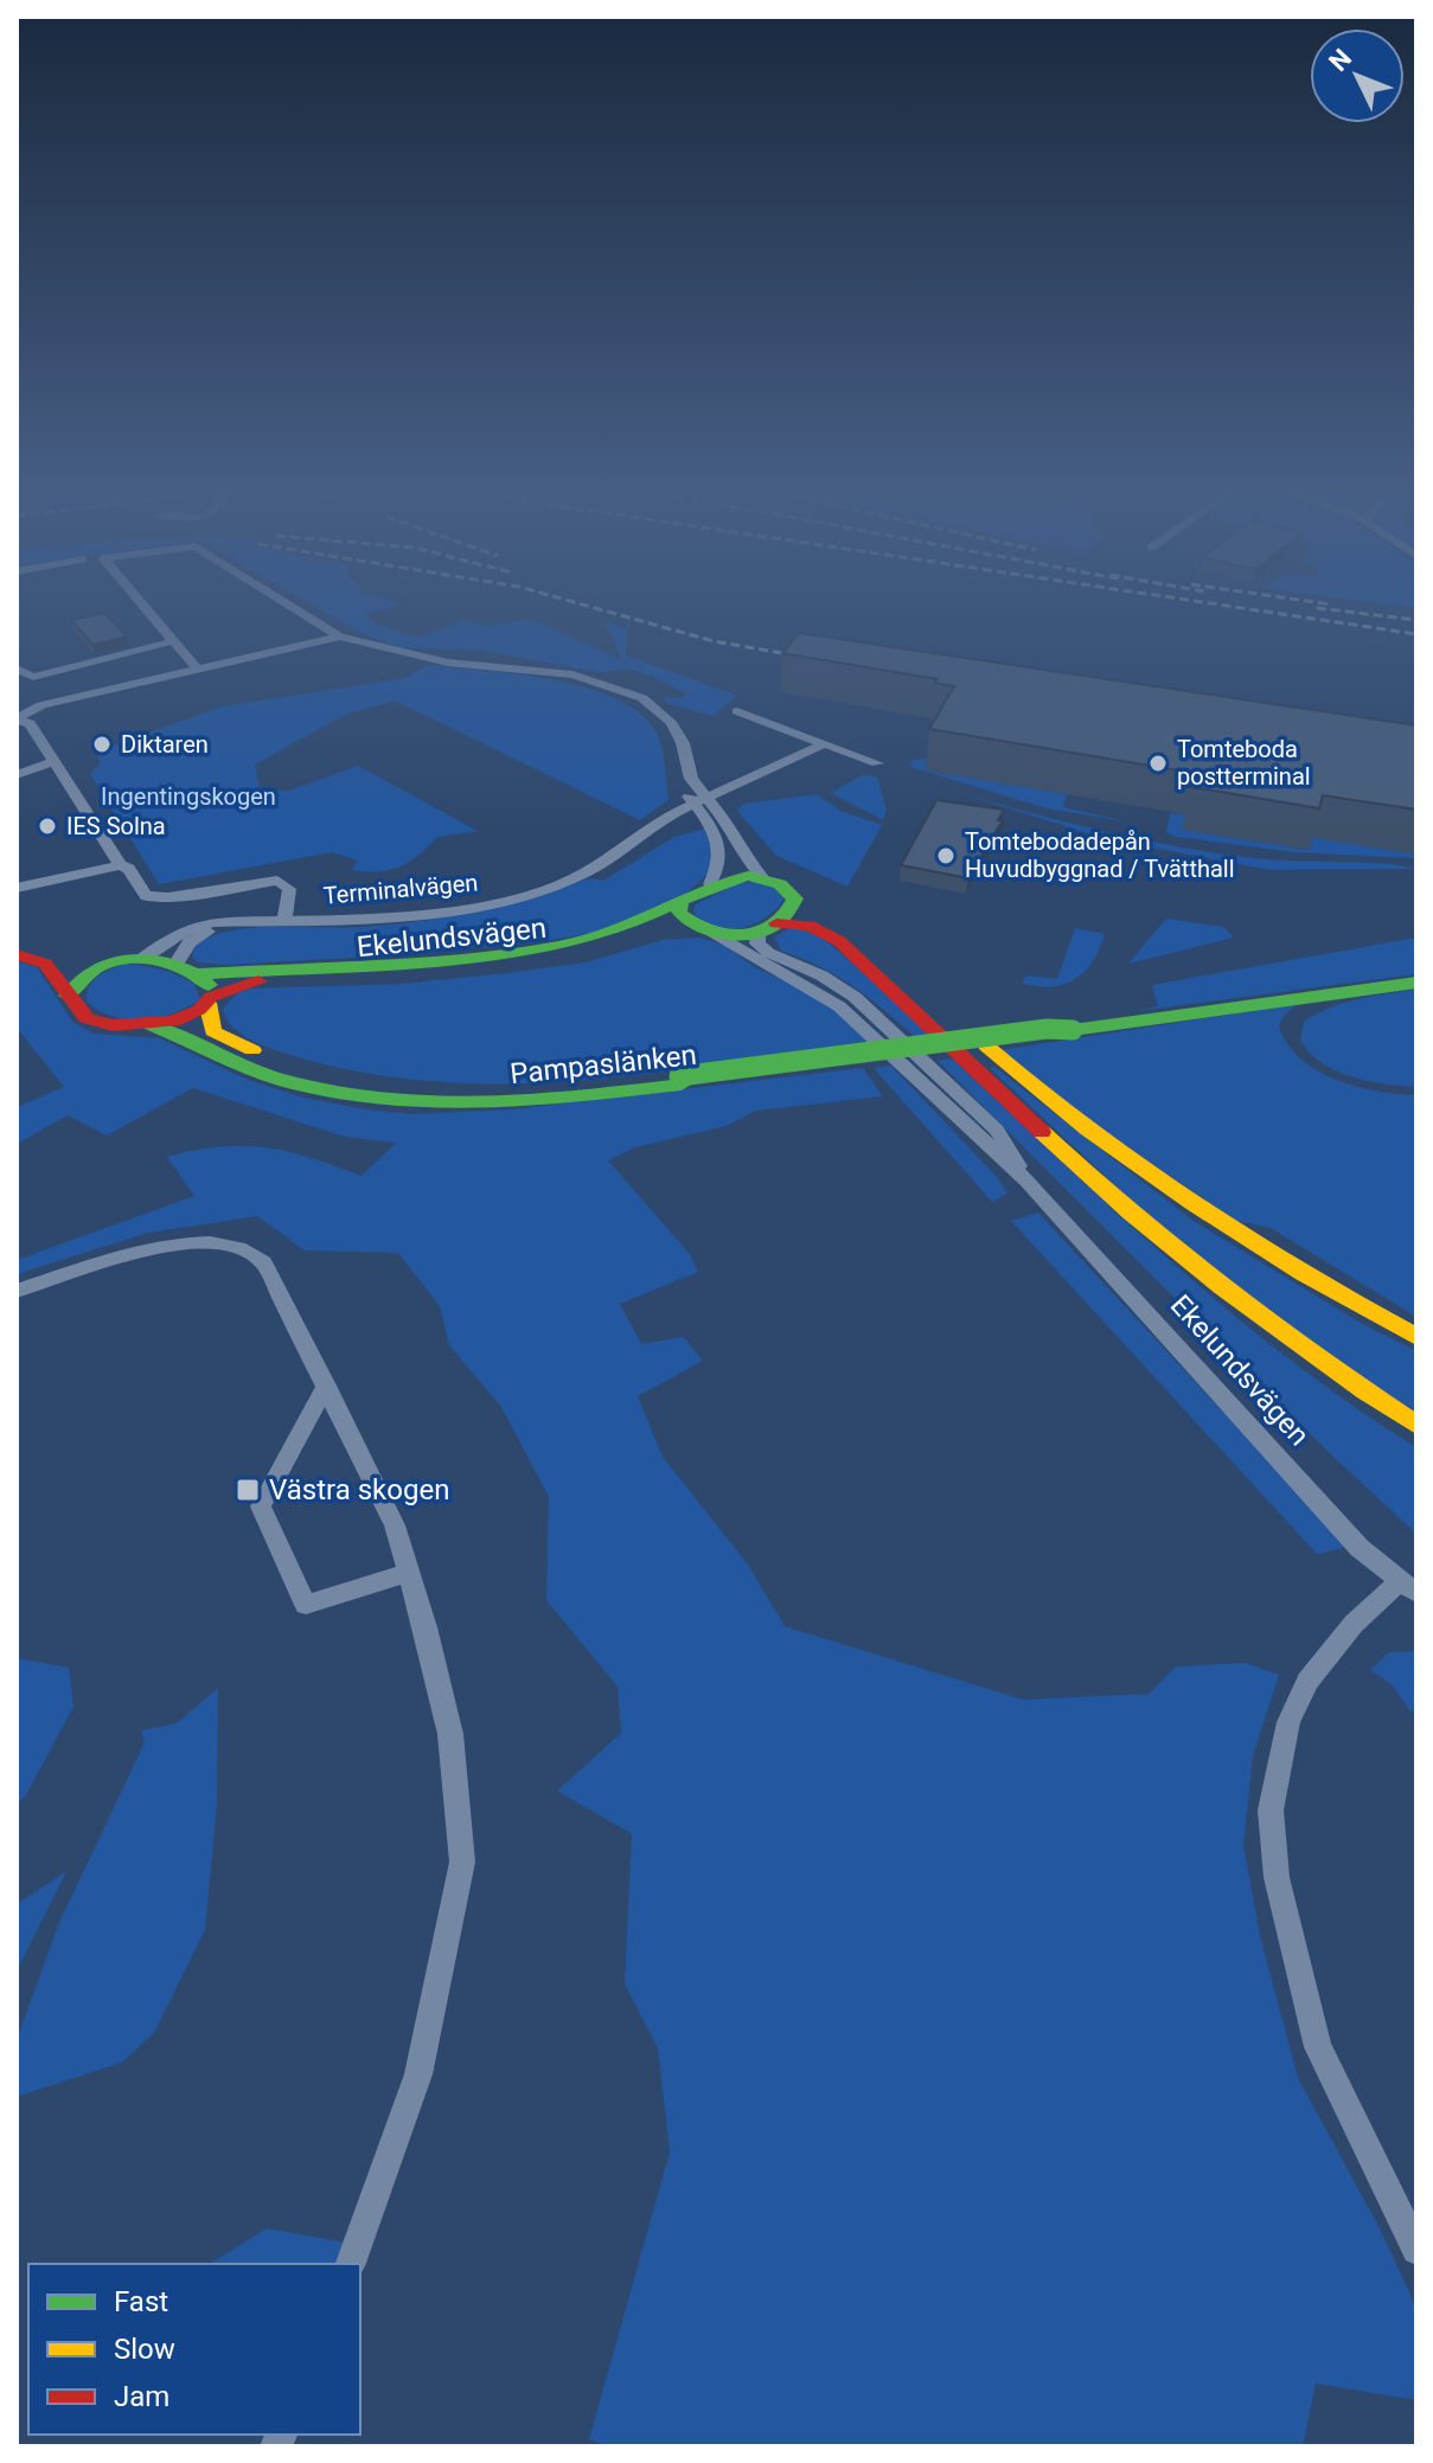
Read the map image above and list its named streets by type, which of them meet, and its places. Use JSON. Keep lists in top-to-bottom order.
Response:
{
  "streets": {
    "main road": ["Ekelundsvägen", "Pampaslänken"],
    "street": ["Terminalvägen"]
  },
  "crossings": [
    ["Ekelundsvägen", "Pampaslänken"]
  ],
  "parks": ["Ingentingskogen"],
  "places": {
    "other": [
      "Diktaren",
      "Tomteboda postterminal",
      "IES Solna",
      "Tomtebodadepån Huvudbyggnad / Tvätthall"
    ],
    "transit": ["Västra skogen"]
  },
  "legend": ["Fast", "Slow", "Jam"],
  "north": "top left"
}
